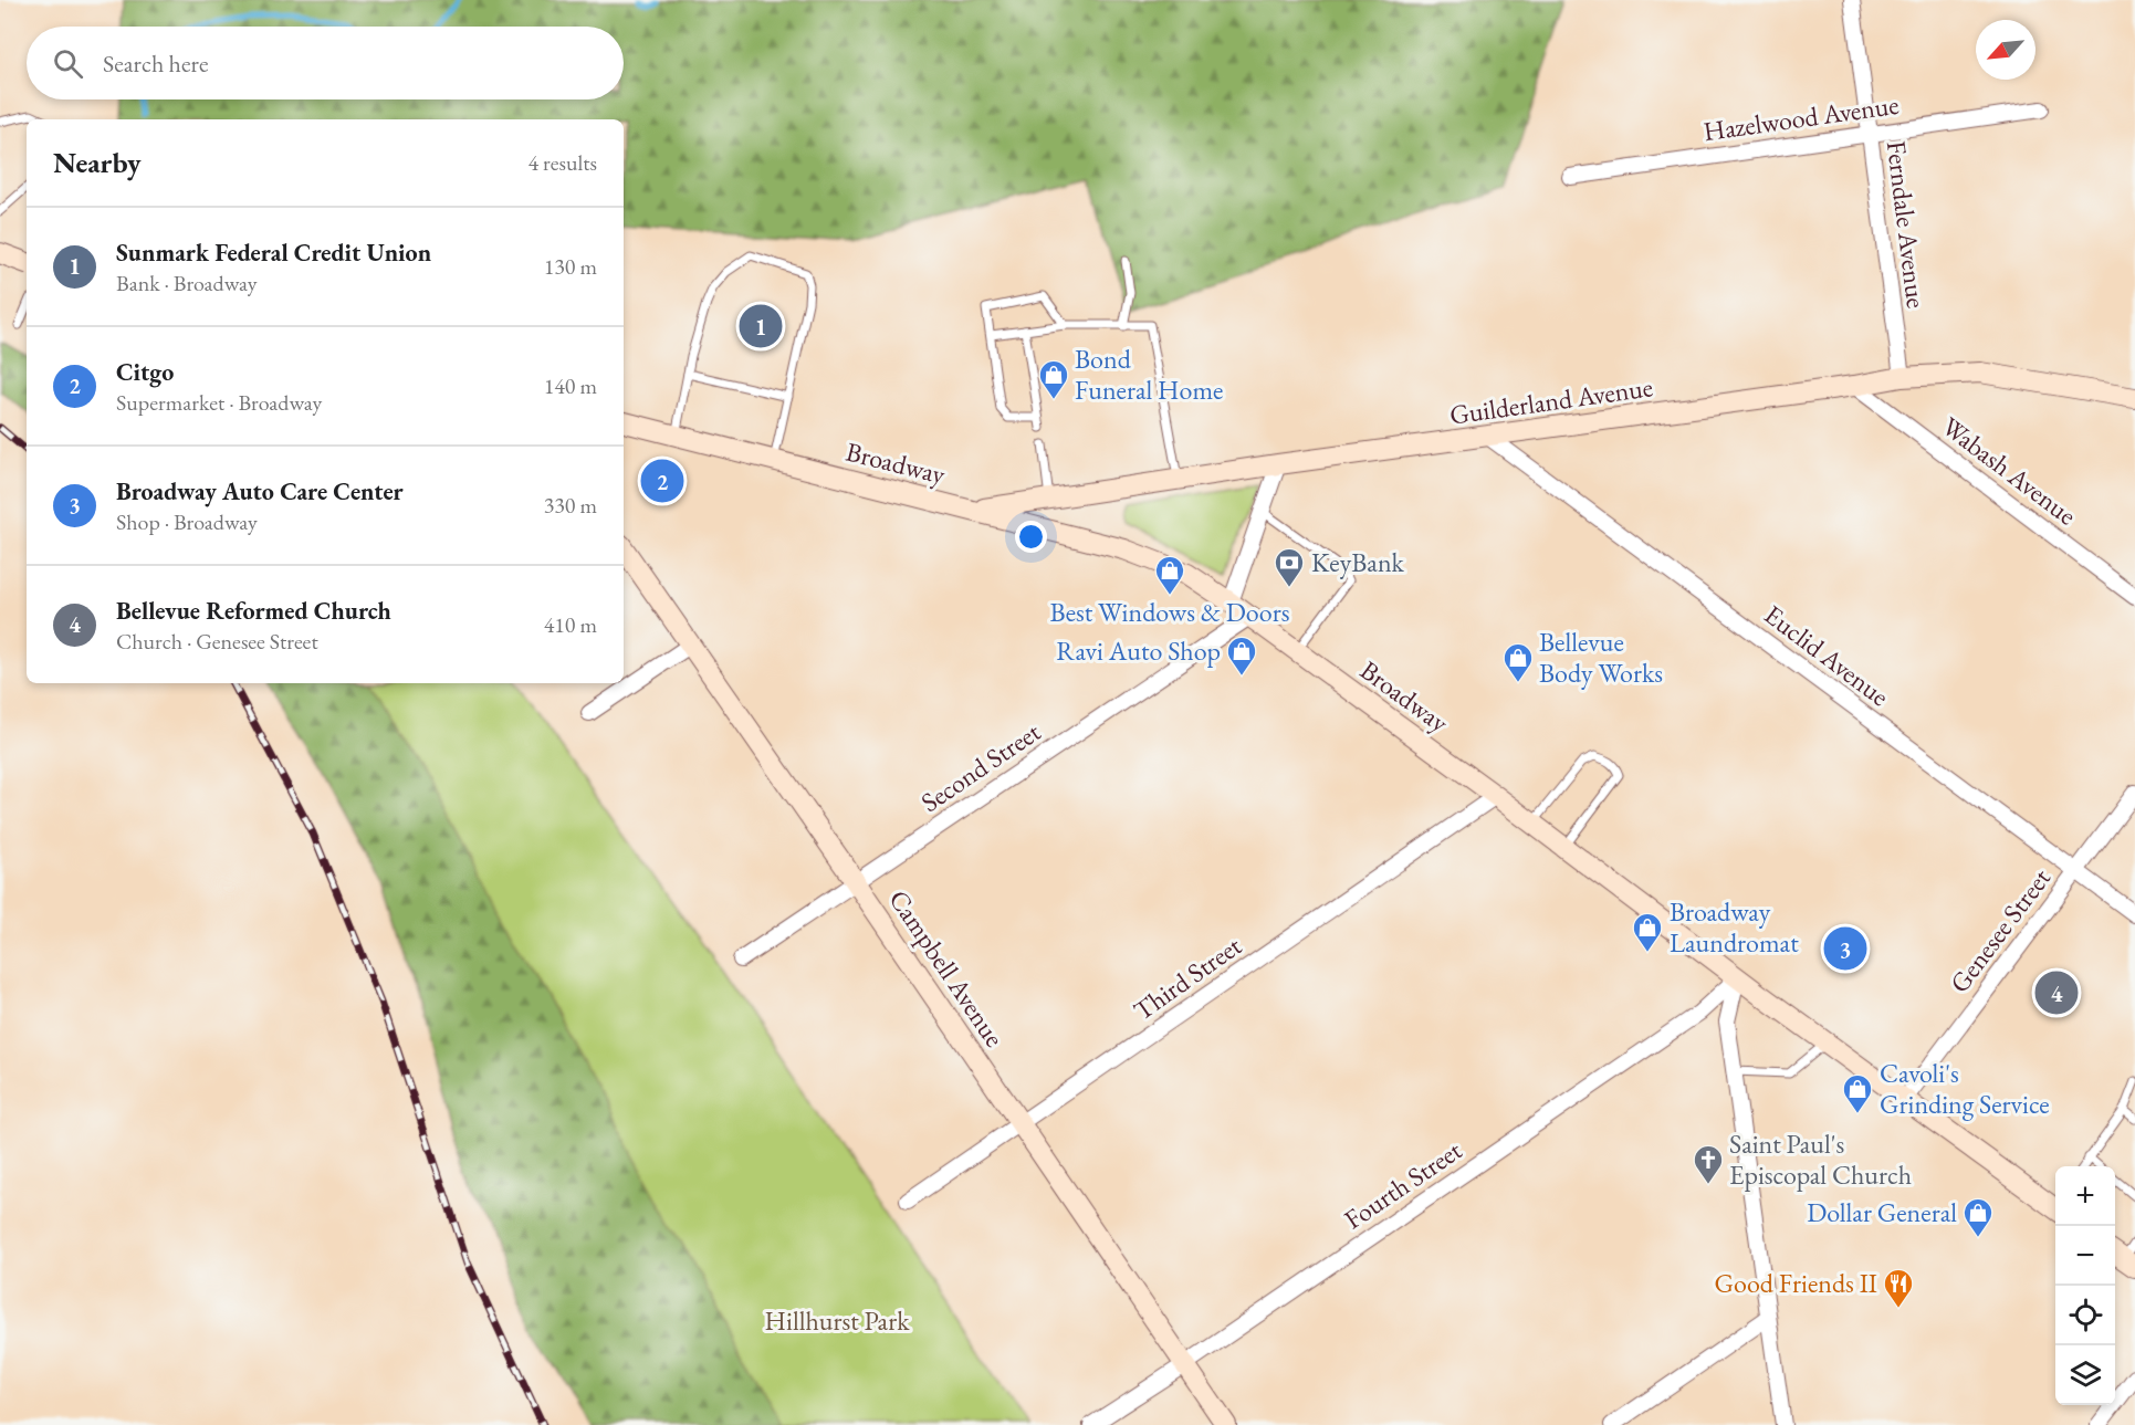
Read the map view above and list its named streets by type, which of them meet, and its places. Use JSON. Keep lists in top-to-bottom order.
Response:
{
  "streets": {
    "street": [
      "Hazelwood Avenue",
      "Ferndale Avenue",
      "Guilderland Avenue",
      "Broadway",
      "Wabash Avenue",
      "Euclid Avenue",
      "Second Street",
      "Genesee Street",
      "Campbell Avenue",
      "Third Street",
      "Fourth Street"
    ]
  },
  "crossings": [
    ["Hazelwood Avenue", "Ferndale Avenue"],
    ["Ferndale Avenue", "Guilderland Avenue"],
    ["Guilderland Avenue", "Broadway"],
    ["Guilderland Avenue", "Wabash Avenue"],
    ["Guilderland Avenue", "Euclid Avenue"],
    ["Broadway", "Second Street"],
    ["Broadway", "Genesee Street"],
    ["Broadway", "Third Street"],
    ["Broadway", "Fourth Street"],
    ["Euclid Avenue", "Genesee Street"],
    ["Second Street", "Campbell Avenue"],
    ["Campbell Avenue", "Third Street"],
    ["Campbell Avenue", "Fourth Street"]
  ],
  "parks": ["Hillhurst Park"],
  "places": {
    "shop": [
      "Bond Funeral Home",
      "Best Windows & Doors",
      "Ravi Auto Shop",
      "Bellevue Body Works",
      "Broadway Laundromat",
      "Cavoli's Grinding Service",
      "Dollar General"
    ],
    "bank": ["KeyBank"],
    "church": ["Saint Paul's Episcopal Church"],
    "restaurant": ["Good Friends II"]
  },
  "north": "bottom left",
  "page": {
    "search": "Search here",
    "heading": ["Nearby", "4 results"],
    "list": [
      {
        "mark": "1",
        "name": "Sunmark Federal Credit Union",
        "note": "Bank · Broadway",
        "value": "130 m"
      },
      {
        "mark": "2",
        "name": "Citgo",
        "note": "Supermarket · Broadway",
        "value": "140 m"
      },
      {
        "mark": "3",
        "name": "Broadway Auto Care Center",
        "note": "Shop · Broadway",
        "value": "330 m"
      },
      {
        "mark": "4",
        "name": "Bellevue Reformed Church",
        "note": "Church · Genesee Street",
        "value": "410 m"
      }
    ],
    "pins": [
      "1",
      "2",
      "3",
      "4"
    ],
    "map_buttons": ["+", "−"]
  }
}
